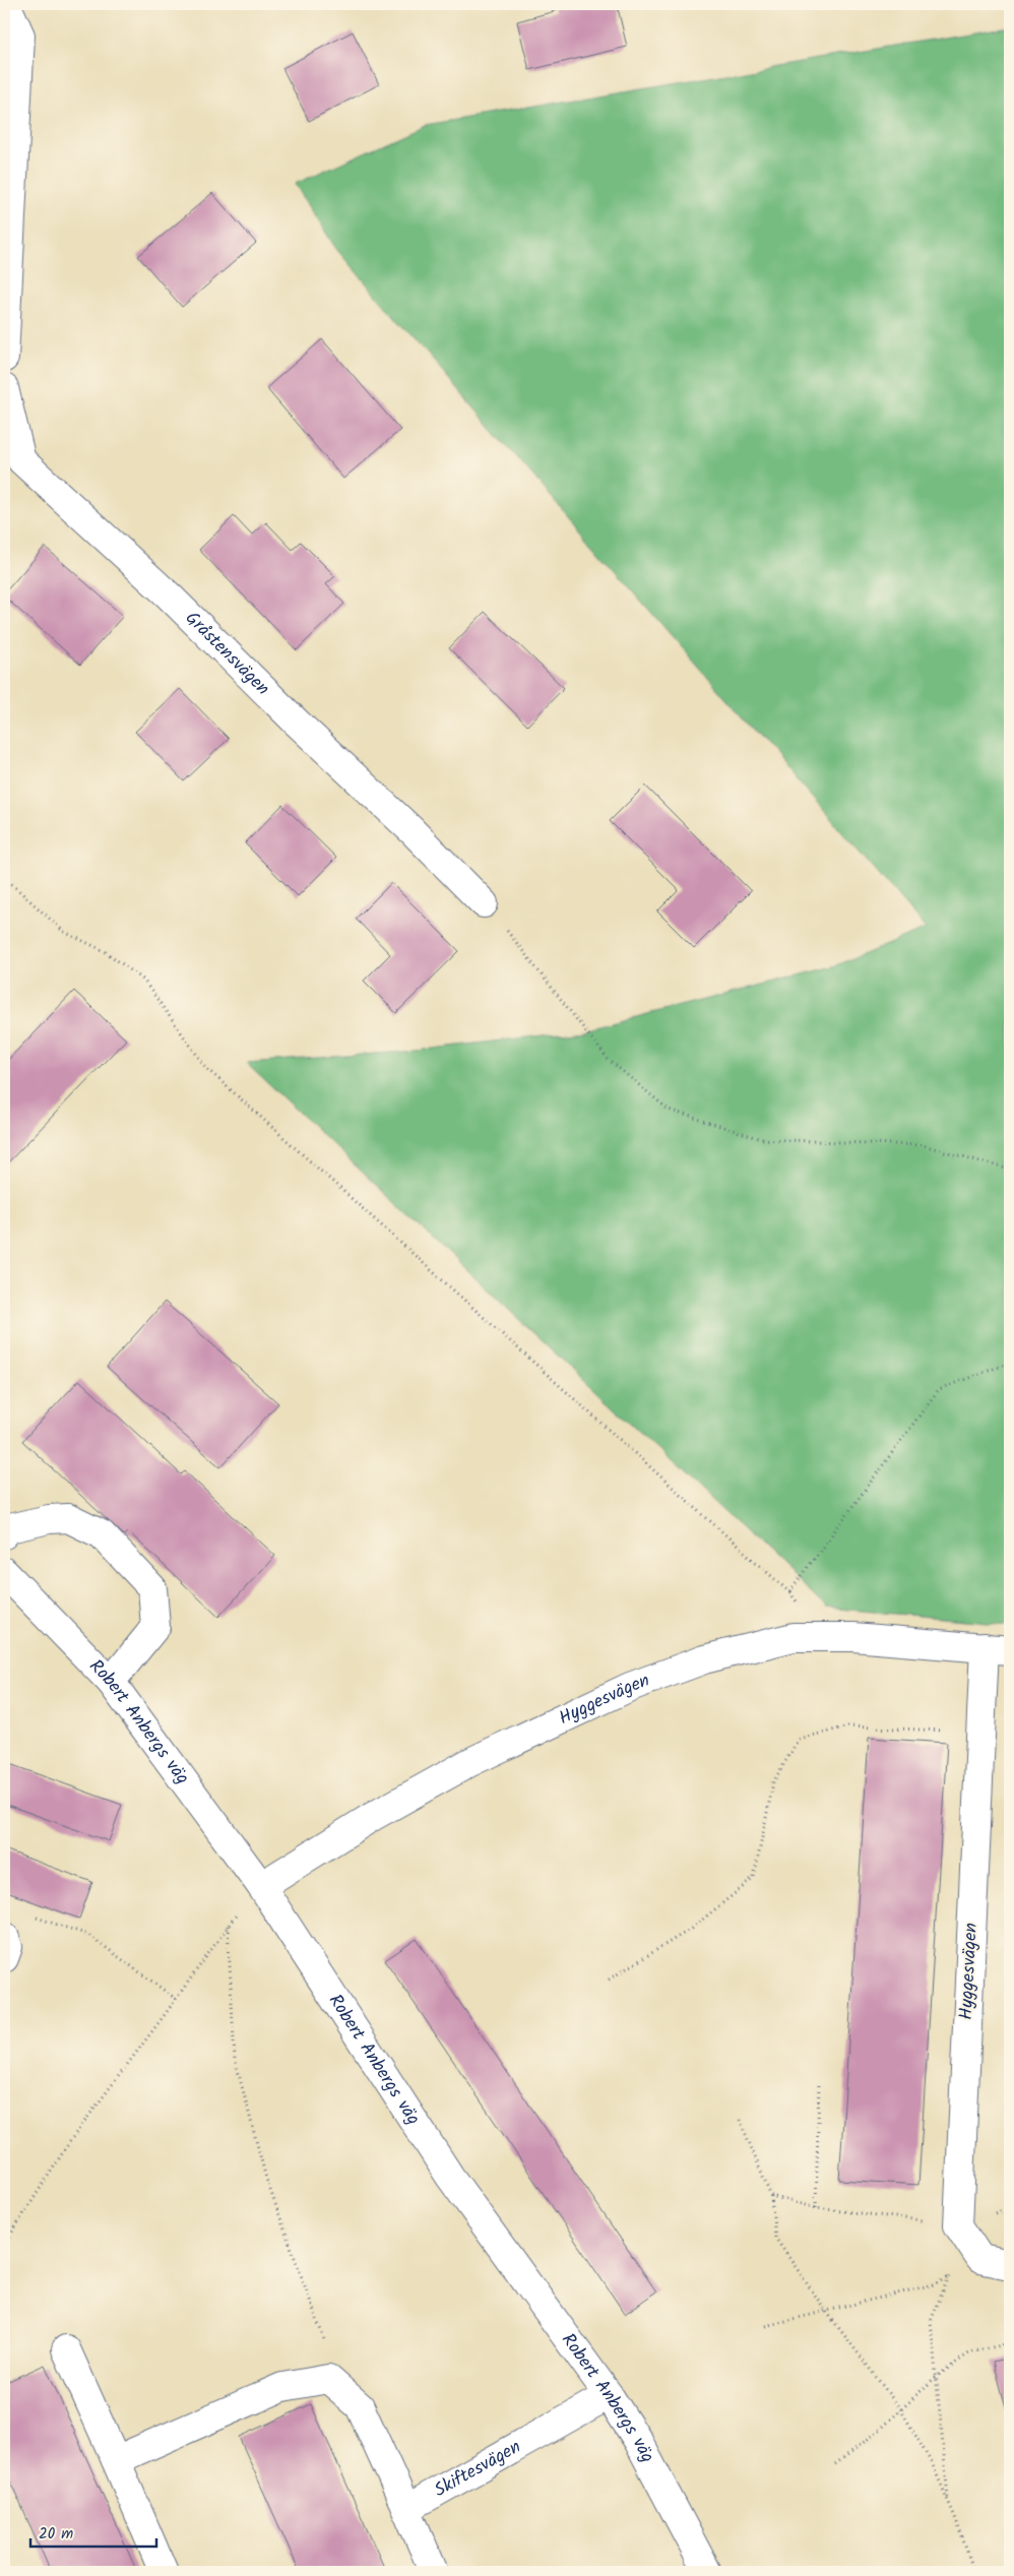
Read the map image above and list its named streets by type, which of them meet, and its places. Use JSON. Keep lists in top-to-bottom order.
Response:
{
  "streets": {
    "street": [
      "Gråstensvägen",
      "Hyggesvägen",
      "Robert Anbergs väg",
      "Skiftesvägen"
    ]
  },
  "crossings": [
    ["Hyggesvägen", "Robert Anbergs väg"],
    ["Robert Anbergs väg", "Skiftesvägen"]
  ],
  "scale_bar": "20 m"
}
